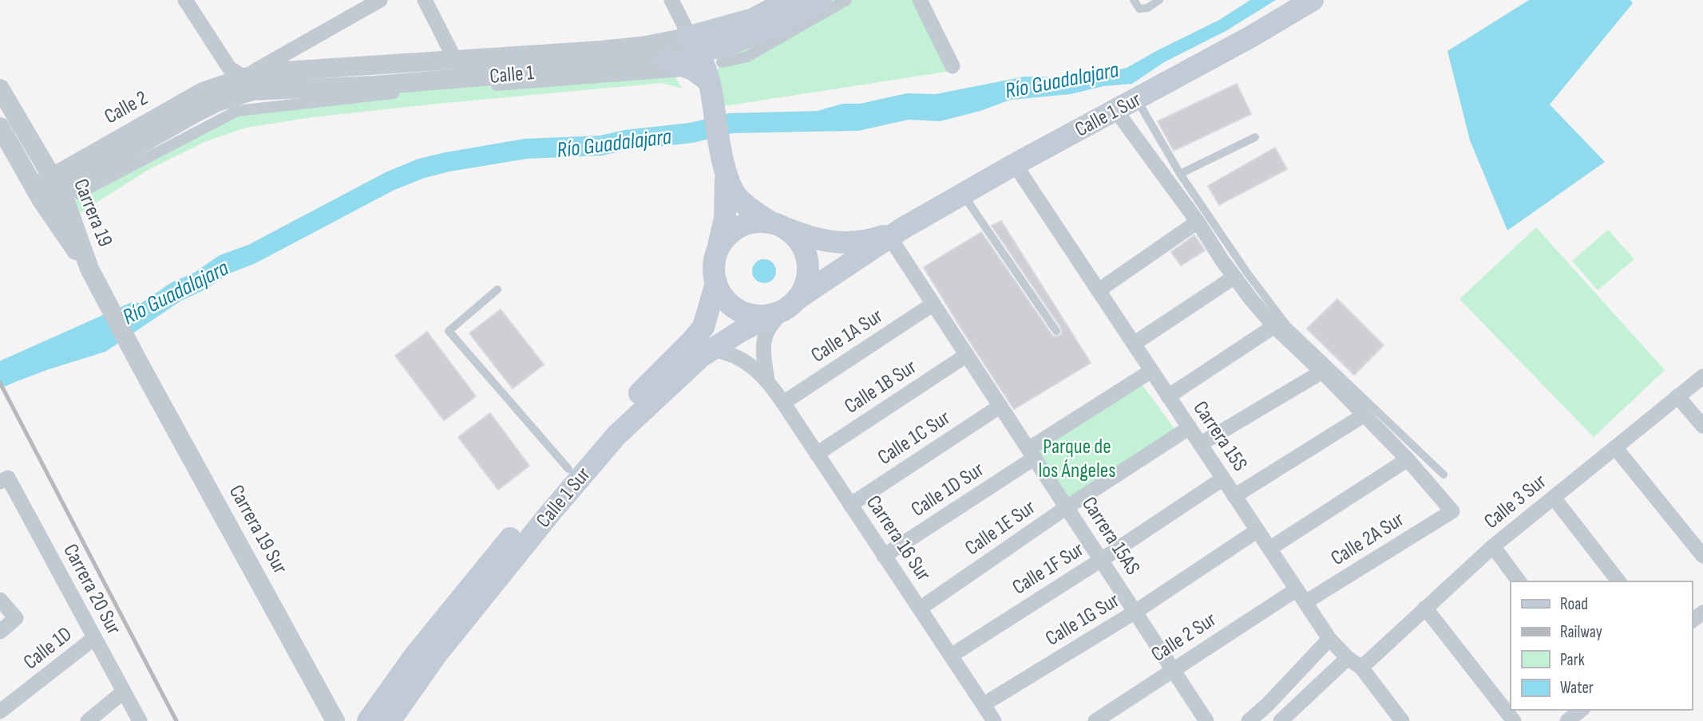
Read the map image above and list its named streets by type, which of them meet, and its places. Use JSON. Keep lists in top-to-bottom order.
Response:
{
  "streets": {
    "main road": ["Calle 1", "Calle 1 Sur"],
    "street": [
      "Calle 2",
      "Carrera 19",
      "Calle 1A Sur",
      "Calle 1B Sur",
      "Carrera 15S",
      "Calle 1C Sur",
      "Calle 1D Sur",
      "Calle 3 Sur",
      "Calle 1E Sur",
      "Carrera 19 Sur",
      "Carrera 15AS",
      "Carrera 16 Sur",
      "Calle 2A Sur",
      "Calle 1F Sur",
      "Carrera 20 Sur",
      "Calle 1G Sur",
      "Calle 2 Sur",
      "Calle 1D"
    ]
  },
  "crossings": [
    ["Calle 1", "Calle 2"],
    ["Calle 2", "Carrera 19"],
    ["Calle 1 Sur", "Carrera 15S"],
    ["Calle 1 Sur", "Carrera 15AS"],
    ["Calle 1 Sur", "Carrera 16 Sur"],
    ["Carrera 19", "Carrera 19 Sur"],
    ["Calle 1A Sur", "Carrera 15AS"],
    ["Calle 1A Sur", "Carrera 16 Sur"],
    ["Calle 1B Sur", "Carrera 15AS"],
    ["Calle 1B Sur", "Carrera 16 Sur"],
    ["Carrera 15S", "Calle 3 Sur"],
    ["Carrera 15S", "Calle 1E Sur"],
    ["Carrera 15S", "Calle 2A Sur"],
    ["Carrera 15S", "Calle 1F Sur"],
    ["Carrera 15S", "Calle 1G Sur"],
    ["Carrera 15S", "Calle 2 Sur"],
    ["Calle 1C Sur", "Carrera 15AS"],
    ["Calle 1C Sur", "Carrera 16 Sur"],
    ["Calle 1D Sur", "Carrera 15AS"],
    ["Calle 1D Sur", "Carrera 16 Sur"],
    ["Calle 1E Sur", "Carrera 15AS"],
    ["Calle 1E Sur", "Carrera 16 Sur"],
    ["Carrera 15AS", "Calle 1F Sur"],
    ["Carrera 15AS", "Calle 1G Sur"],
    ["Carrera 15AS", "Calle 2 Sur"],
    ["Carrera 16 Sur", "Calle 1F Sur"],
    ["Carrera 16 Sur", "Calle 1G Sur"],
    ["Calle 2A Sur", "Calle 2 Sur"],
    ["Carrera 20 Sur", "Calle 1D"]
  ],
  "water": ["Río Guadalajara"],
  "parks": ["Parque de los Ángeles"],
  "legend": [
    "Road",
    "Railway",
    "Park",
    "Water"
  ]
}
